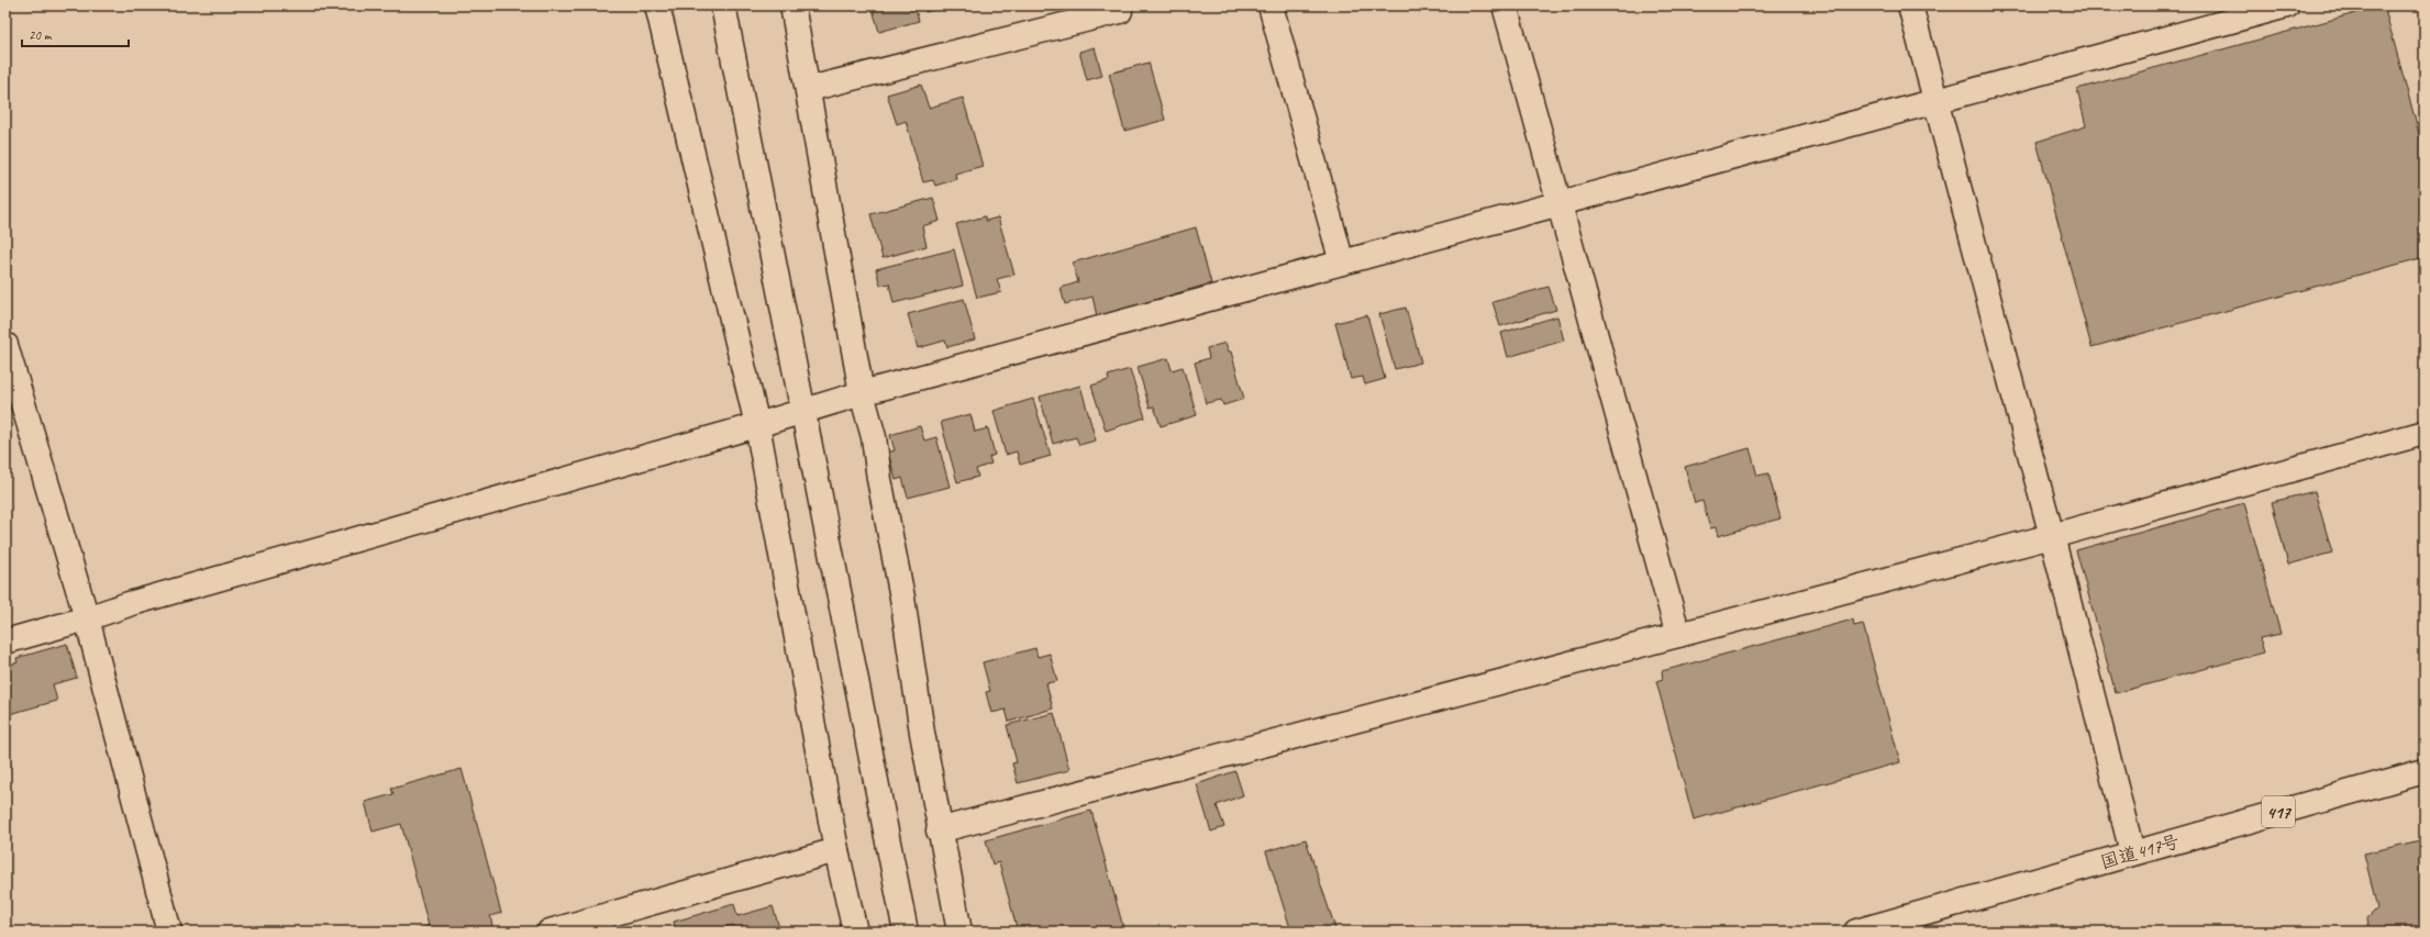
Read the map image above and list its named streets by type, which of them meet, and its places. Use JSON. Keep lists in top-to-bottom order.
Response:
{
  "streets": {
    "main road": ["417", "国道417号"]
  },
  "scale_bar": "20 m"
}
